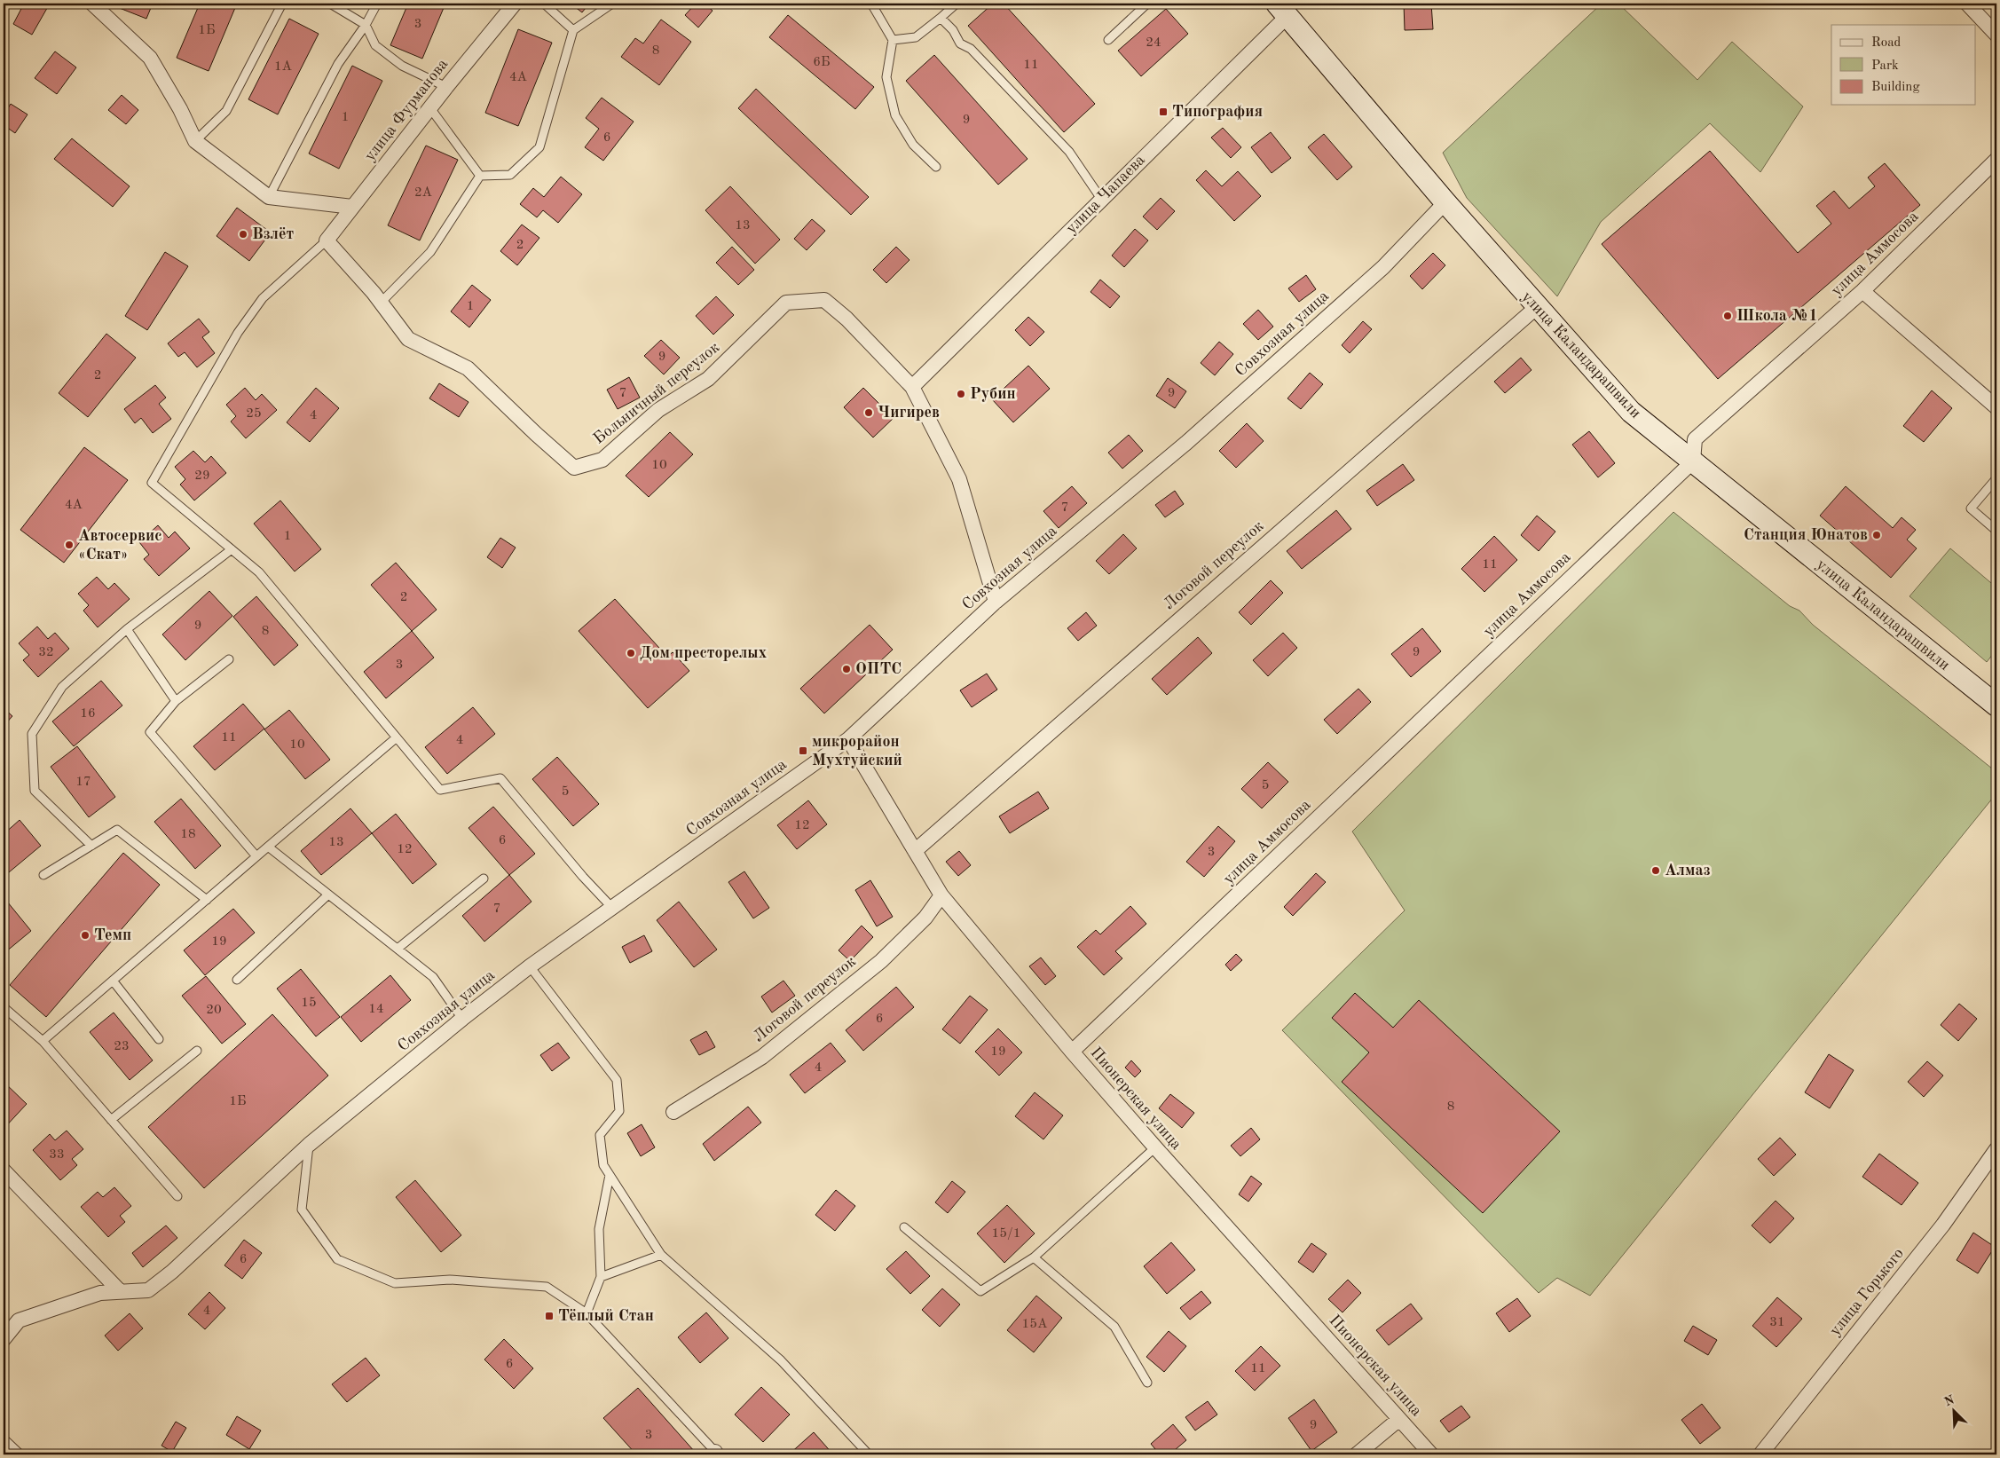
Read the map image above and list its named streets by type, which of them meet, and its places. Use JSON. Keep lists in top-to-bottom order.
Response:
{
  "streets": {
    "main road": ["улица Каландарашвили"],
    "street": [
      "улица Фурманова",
      "улица Чапаева",
      "улица Аммосова",
      "Совхозная улица",
      "Больничный переулок",
      "Логовой переулок",
      "Пионерская улица",
      "улица Горького"
    ]
  },
  "crossings": [
    ["улица Фурманова", "Больничный переулок"],
    ["улица Чапаева", "улица Каландарашвили"],
    ["улица Чапаева", "Больничный переулок"],
    ["улица Аммосова", "улица Каландарашвили"],
    ["улица Аммосова", "Пионерская улица"],
    ["Совхозная улица", "улица Каландарашвили"],
    ["Совхозная улица", "Пионерская улица"],
    ["улица Каландарашвили", "Логовой переулок"],
    ["Логовой переулок", "Пионерская улица"]
  ],
  "places": {
    "transit": ["Типография", "микрорайон Мухтуйский", "Тёплый Стан"],
    "other": [
      "Взлёт",
      "Школа №1",
      "Рубин",
      "Чигирев",
      "Станция Юнатов",
      "Автосервис «Скат»",
      "Дом престорелых",
      "ОПТС",
      "Алмаз",
      "Темп"
    ]
  },
  "house_numbers": [
    "3",
    "1Б",
    "24",
    "8",
    "6Б",
    "11",
    "1А",
    "4А",
    "1",
    "9",
    "6",
    "2А",
    "13",
    "2",
    "1",
    "9",
    "2",
    "7",
    "9",
    "25",
    "4",
    "10",
    "29",
    "4А",
    "7",
    "1",
    "11",
    "2",
    "9",
    "8",
    "32",
    "9",
    "3",
    "16",
    "11",
    "4",
    "10",
    "17",
    "5",
    "5",
    "12",
    "18",
    "6",
    "13",
    "12",
    "3",
    "7",
    "19",
    "15",
    "14",
    "20",
    "6",
    "23",
    "19",
    "4",
    "1Б",
    "8",
    "33",
    "15/1",
    "6",
    "4",
    "31",
    "15А",
    "6",
    "11",
    "9",
    "3"
  ],
  "legend": ["Road", "Park", "Building"],
  "north": "top left"
}
